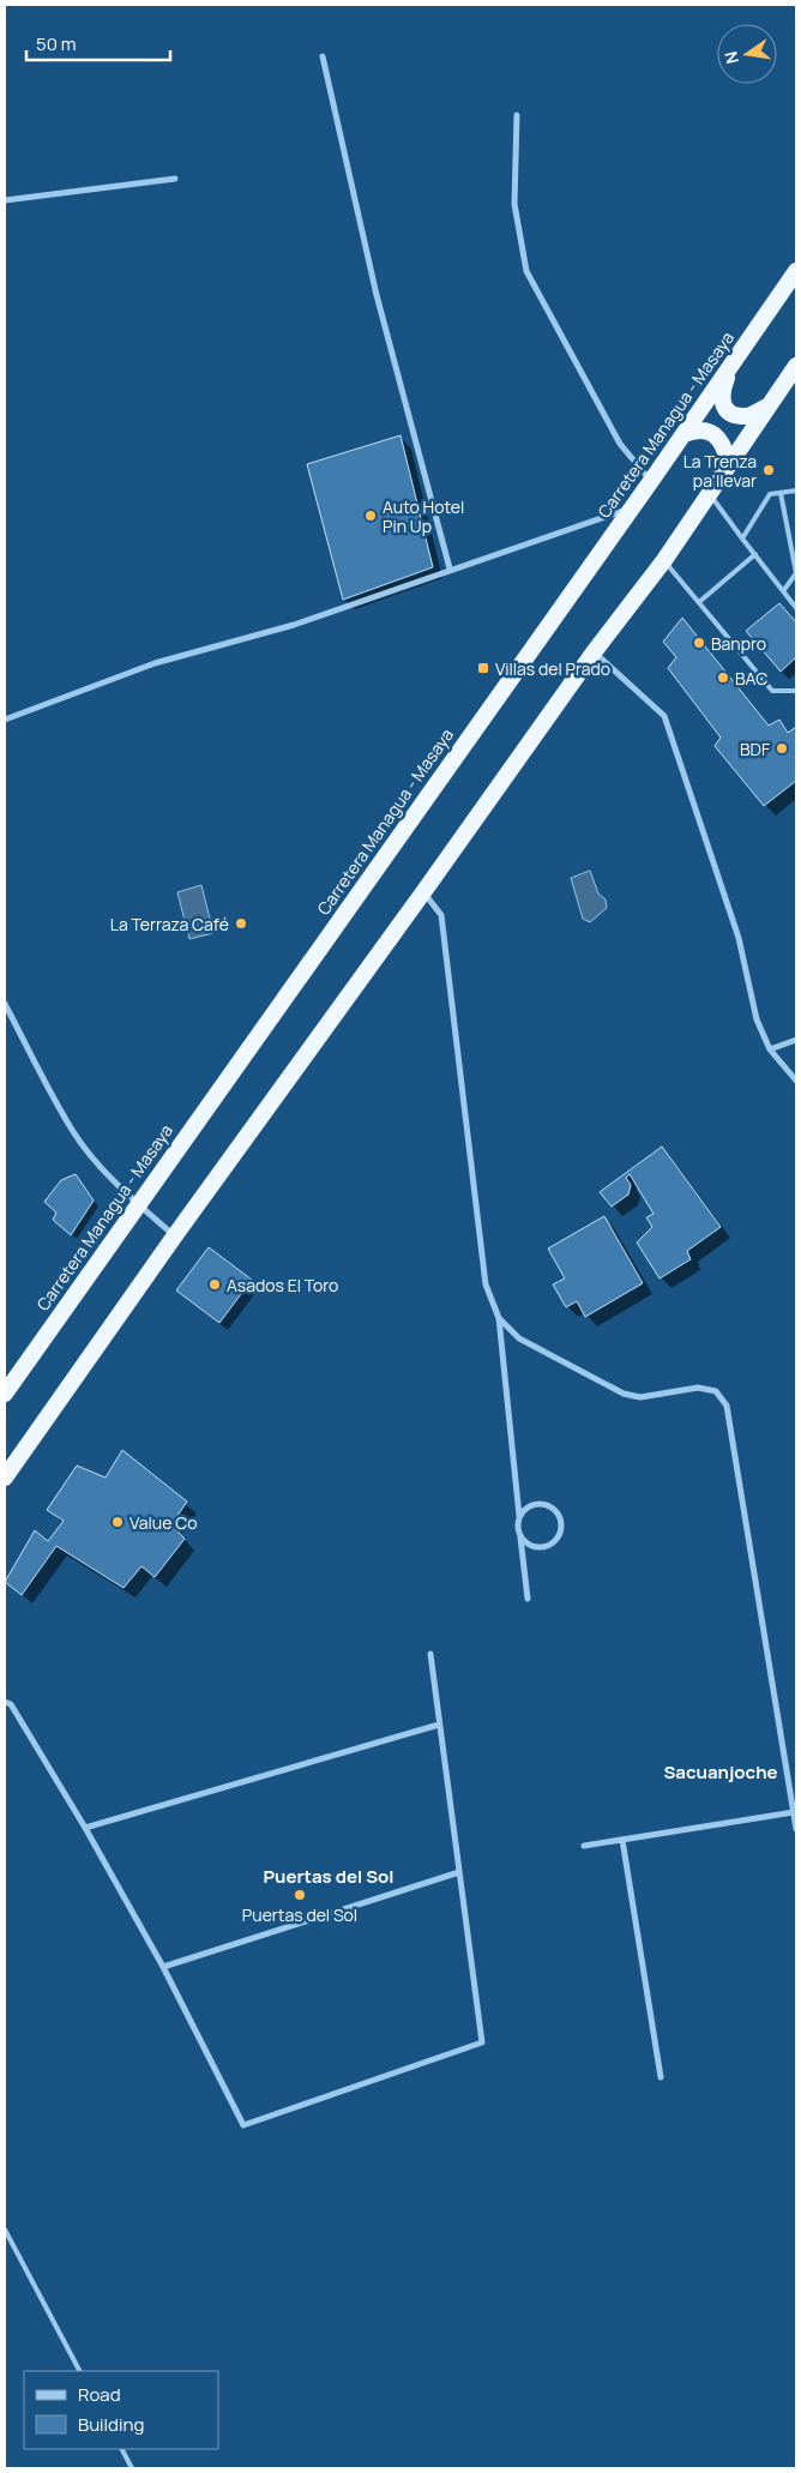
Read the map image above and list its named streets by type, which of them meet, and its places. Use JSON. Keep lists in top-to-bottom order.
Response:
{
  "streets": {
    "highway": ["Carretera Managua - Masaya"]
  },
  "districts": ["Sacuanjoche", "Puertas del Sol"],
  "places": {
    "other": [
      "La Trenza pa'llevar",
      "Auto Hotel Pin Up",
      "Banpro",
      "BAC",
      "BDF",
      "La Terraza Café",
      "Asados El Toro",
      "Value Co",
      "Puertas del Sol"
    ],
    "transit": ["Villas del Prado"]
  },
  "legend": ["Road", "Building"],
  "scale_bar": "50 m",
  "north": "left"
}
